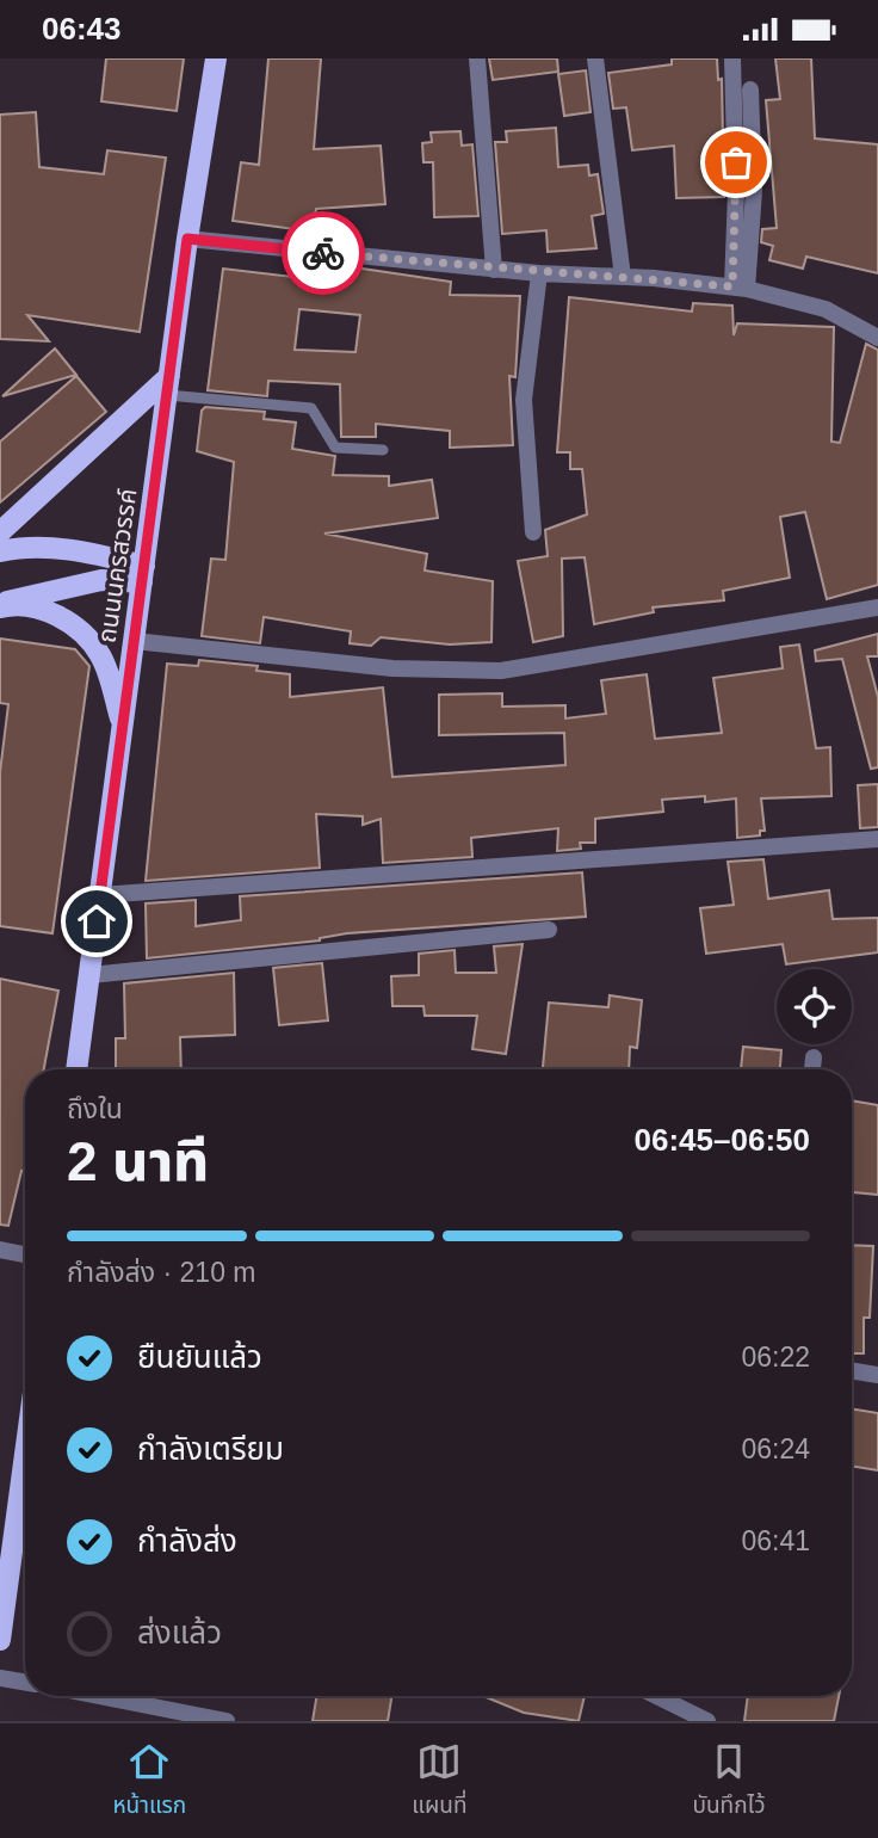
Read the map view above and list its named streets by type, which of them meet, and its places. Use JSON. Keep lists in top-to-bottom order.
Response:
{
  "streets": {
    "main road": ["ถนนนครสวรรค์"]
  },
  "page": {
    "status": "06:43",
    "heading": ["2 นาที", "ถึงใน", "06:45–06:50"],
    "bar": "กำลังส่ง · 210 m",
    "list": [
      ["ยืนยันแล้ว", "06:22"],
      ["กำลังเตรียม", "06:24"],
      ["กำลังส่ง", "06:41"],
      "ส่งแล้ว"
    ],
    "tabs": ["หน้าแรก", "แผนที่", "บันทึกไว้"]
  }
}
